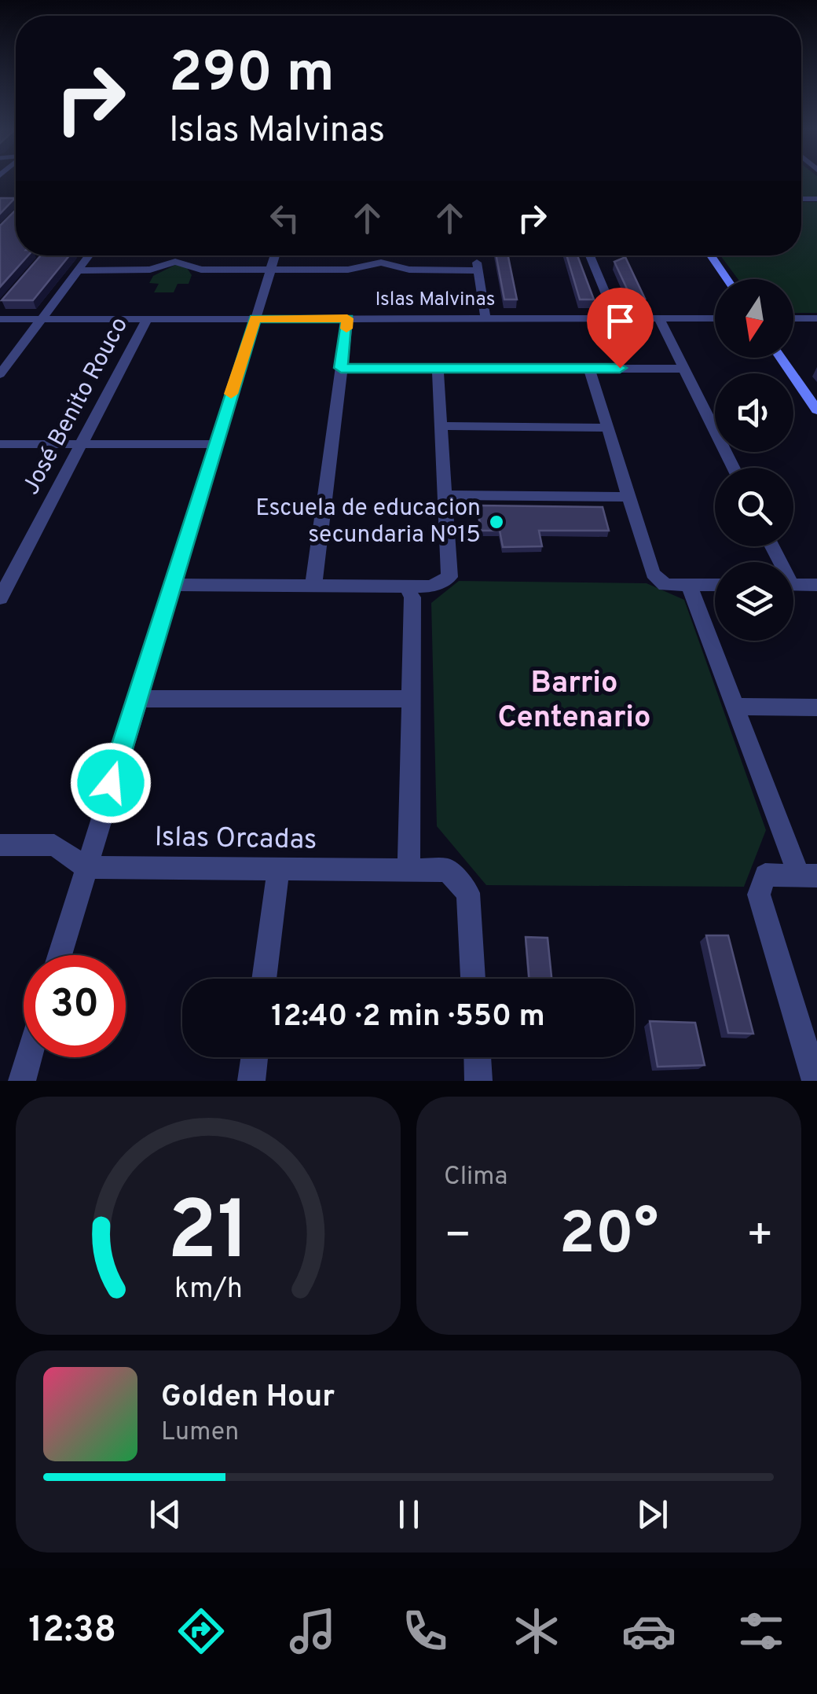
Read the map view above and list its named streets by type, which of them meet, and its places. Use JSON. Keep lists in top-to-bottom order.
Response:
{
  "streets": {
    "street": ["Islas Malvinas", "José Benito Rouco", "Islas Orcadas"]
  },
  "crossings": [
    ["Islas Malvinas", "José Benito Rouco"]
  ],
  "districts": ["Barrio Centenario"],
  "places": ["Escuela de educacion secundaria Nº15"],
  "north": "bottom",
  "page": {
    "turn": ["290 m", "Islas Malvinas"],
    "limit": "30",
    "trip": "12:40 · 2 min · 550 m",
    "tile": "Clima",
    "heat": ["−", "20°", "+"],
    "song": ["Golden Hour", "Lumen"],
    "tabs": "12:38",
    "gauge": ["21", "km/h"]
  }
}
